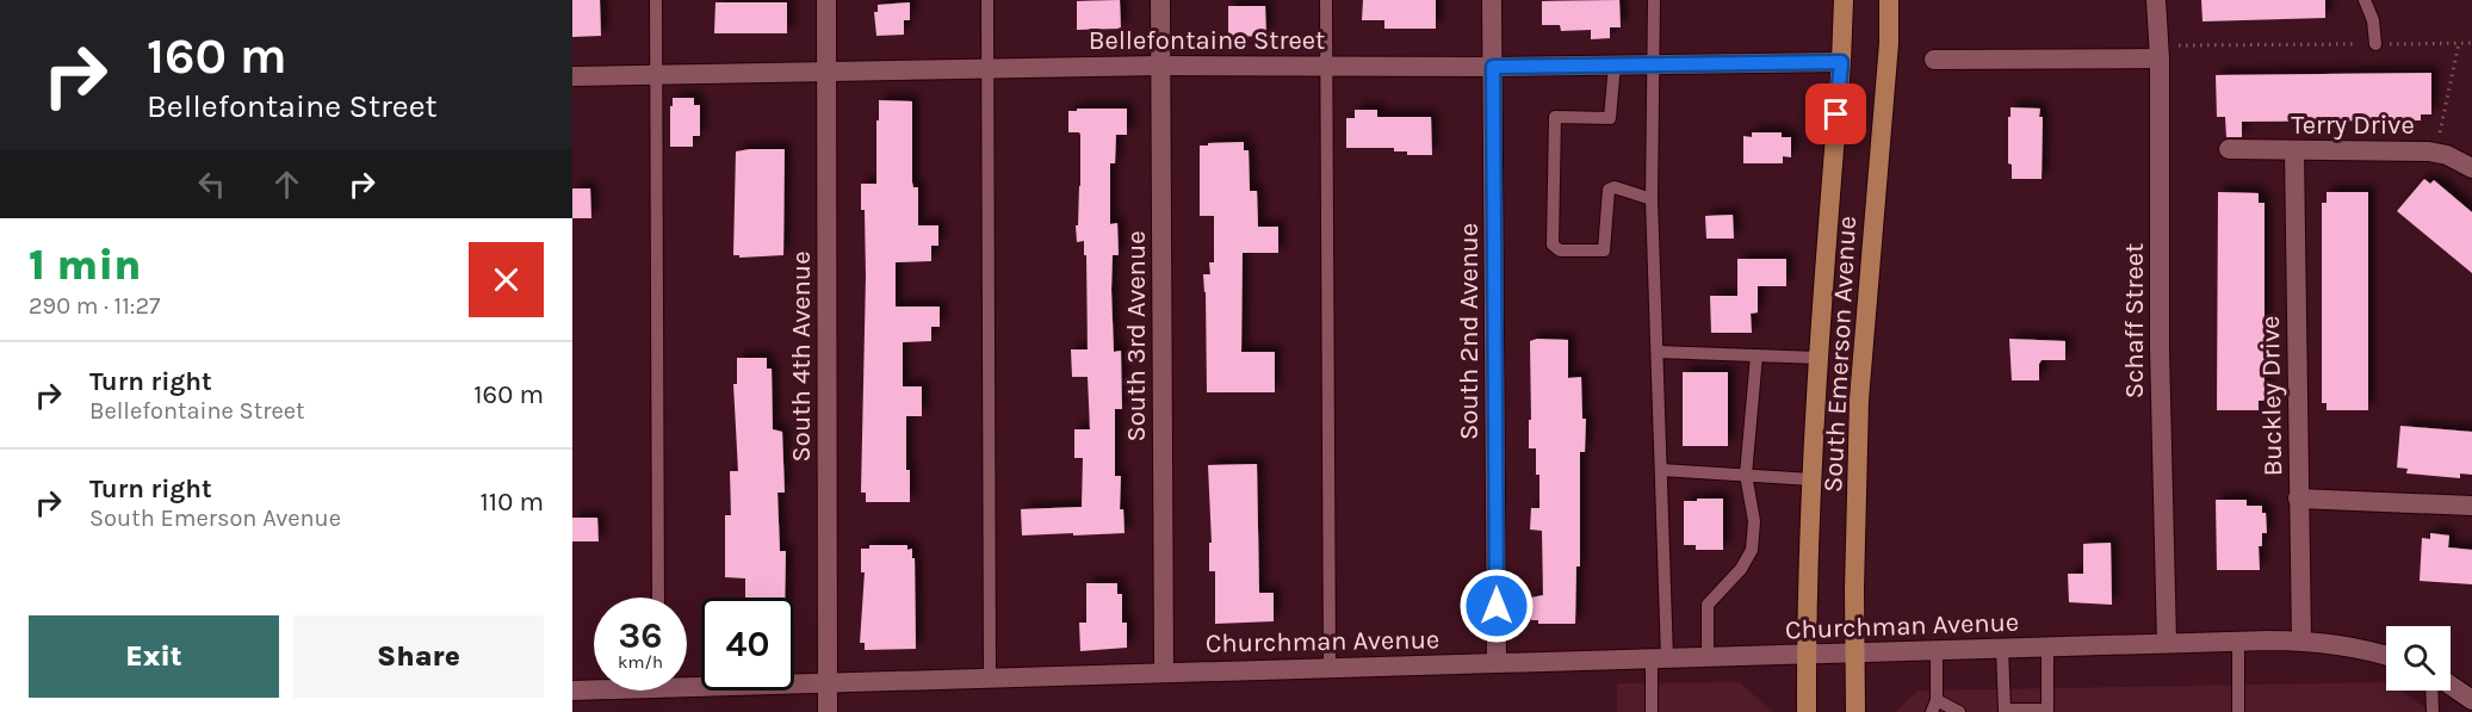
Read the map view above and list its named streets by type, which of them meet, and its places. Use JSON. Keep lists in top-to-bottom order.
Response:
{
  "streets": {
    "main road": ["South Emerson Avenue"],
    "street": [
      "Bellefontaine Street",
      "Terry Drive",
      "Schaff Street",
      "South 2nd Avenue",
      "South 3rd Avenue",
      "South 4th Avenue",
      "Buckley Drive",
      "Churchman Avenue"
    ]
  },
  "crossings": [
    ["Bellefontaine Street", "South 2nd Avenue"],
    ["Bellefontaine Street", "South 3rd Avenue"],
    ["Bellefontaine Street", "South Emerson Avenue"],
    ["Bellefontaine Street", "South 4th Avenue"],
    ["Terry Drive", "Buckley Drive"],
    ["Schaff Street", "Churchman Avenue"],
    ["South 2nd Avenue", "Churchman Avenue"],
    ["South 3rd Avenue", "Churchman Avenue"],
    ["South Emerson Avenue", "Churchman Avenue"],
    ["South 4th Avenue", "Churchman Avenue"],
    ["Buckley Drive", "Churchman Avenue"]
  ],
  "page": {
    "turn": ["160 m", "Bellefontaine Street"],
    "heading": ["1 min", "290 m · 11:27"],
    "list": [
      {
        "name": "Turn right",
        "note": "Bellefontaine Street",
        "value": "160 m"
      },
      {
        "name": "Turn right",
        "note": "South Emerson Avenue",
        "value": "110 m"
      }
    ],
    "speed": "36 km/h",
    "limit": "40",
    "buttons": ["Exit", "Share"]
  }
}
